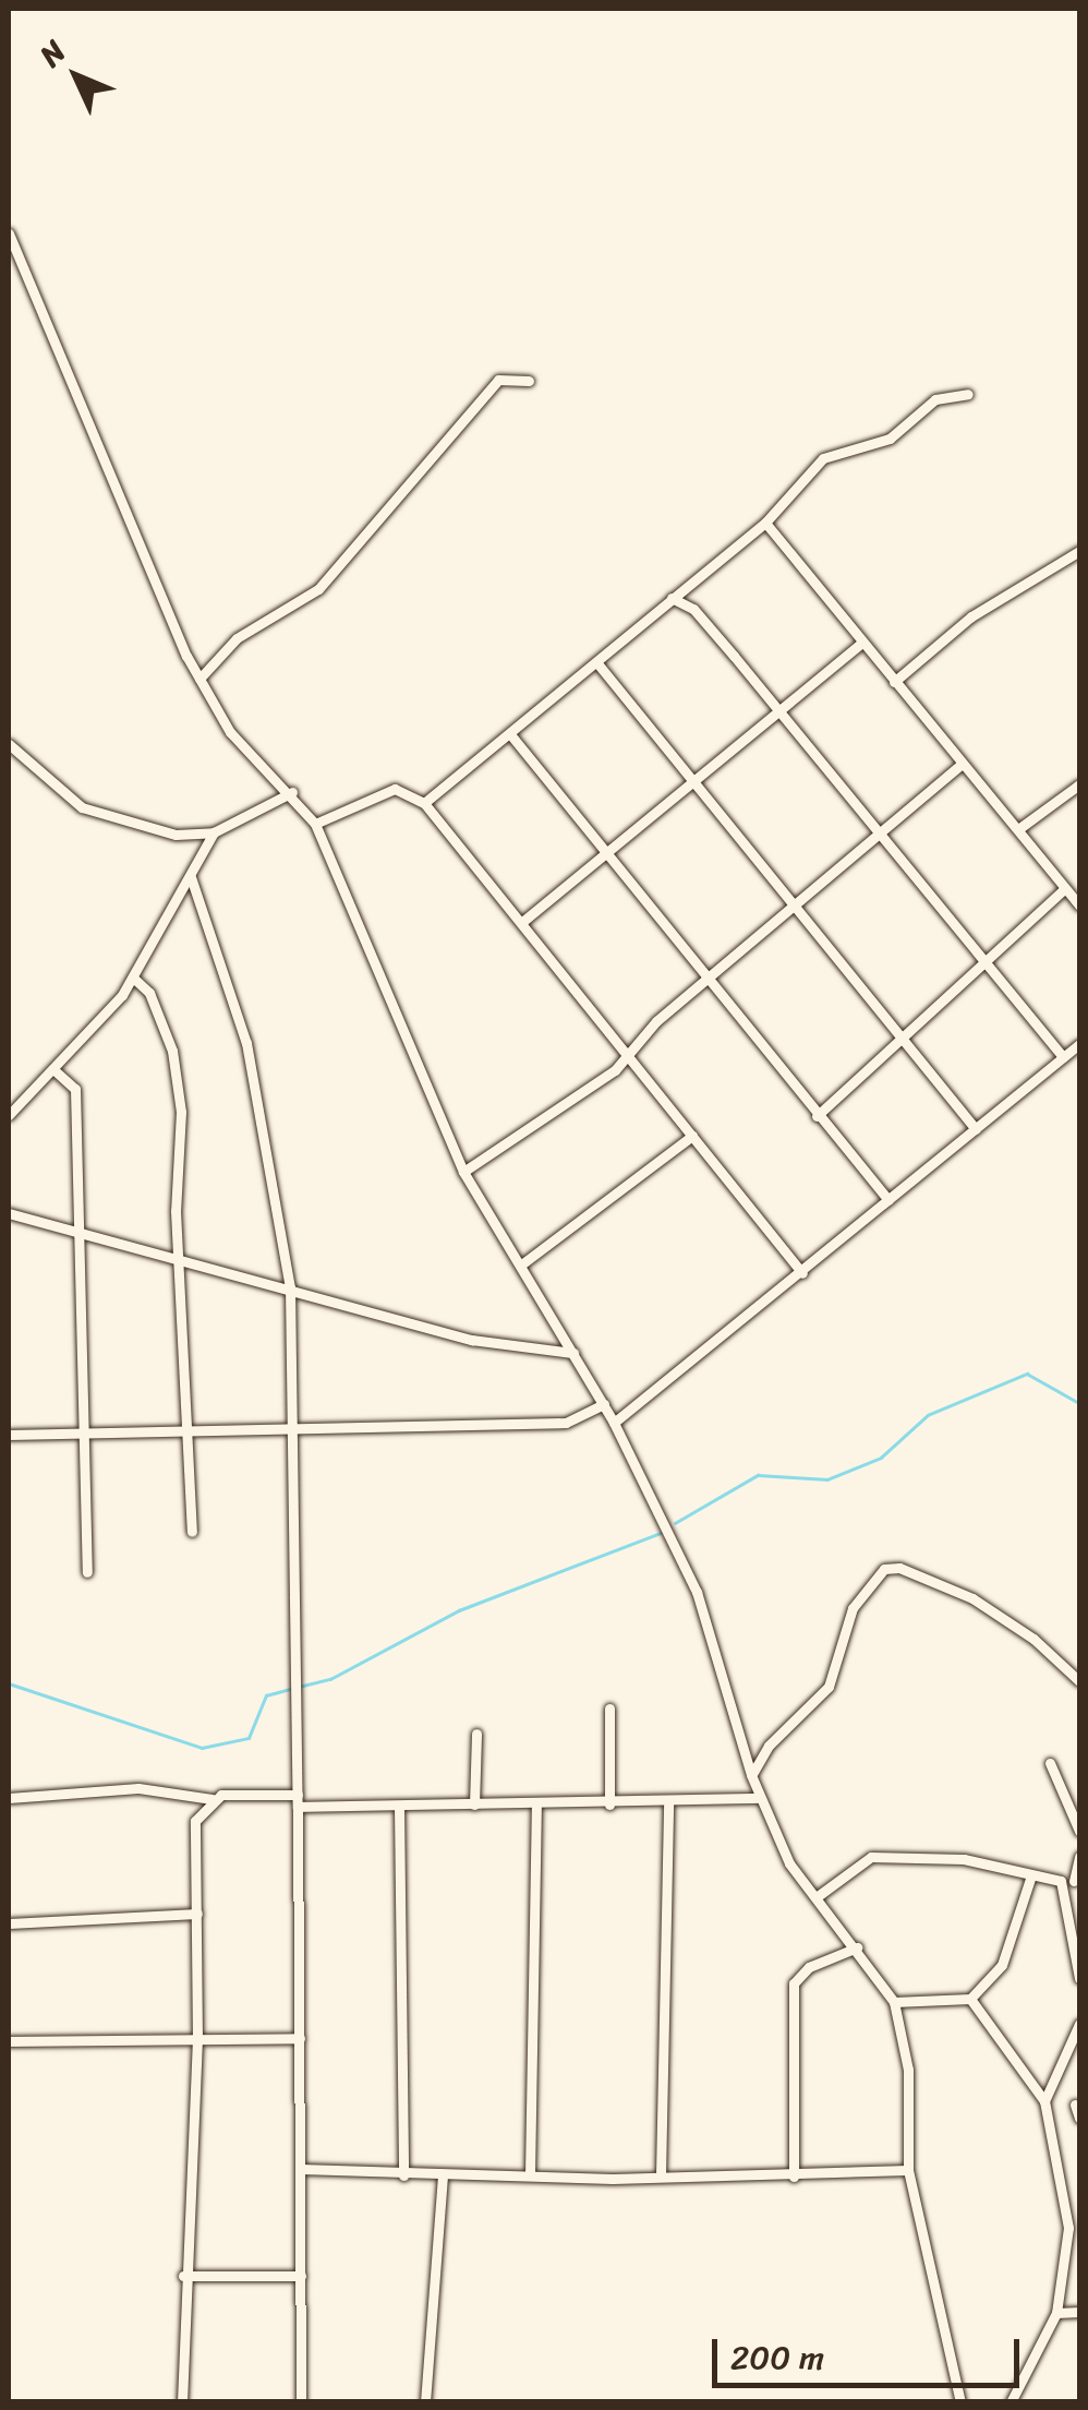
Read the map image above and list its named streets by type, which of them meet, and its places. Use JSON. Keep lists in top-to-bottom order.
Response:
{
  "scale_bar": "200 m",
  "north": "top left"
}
